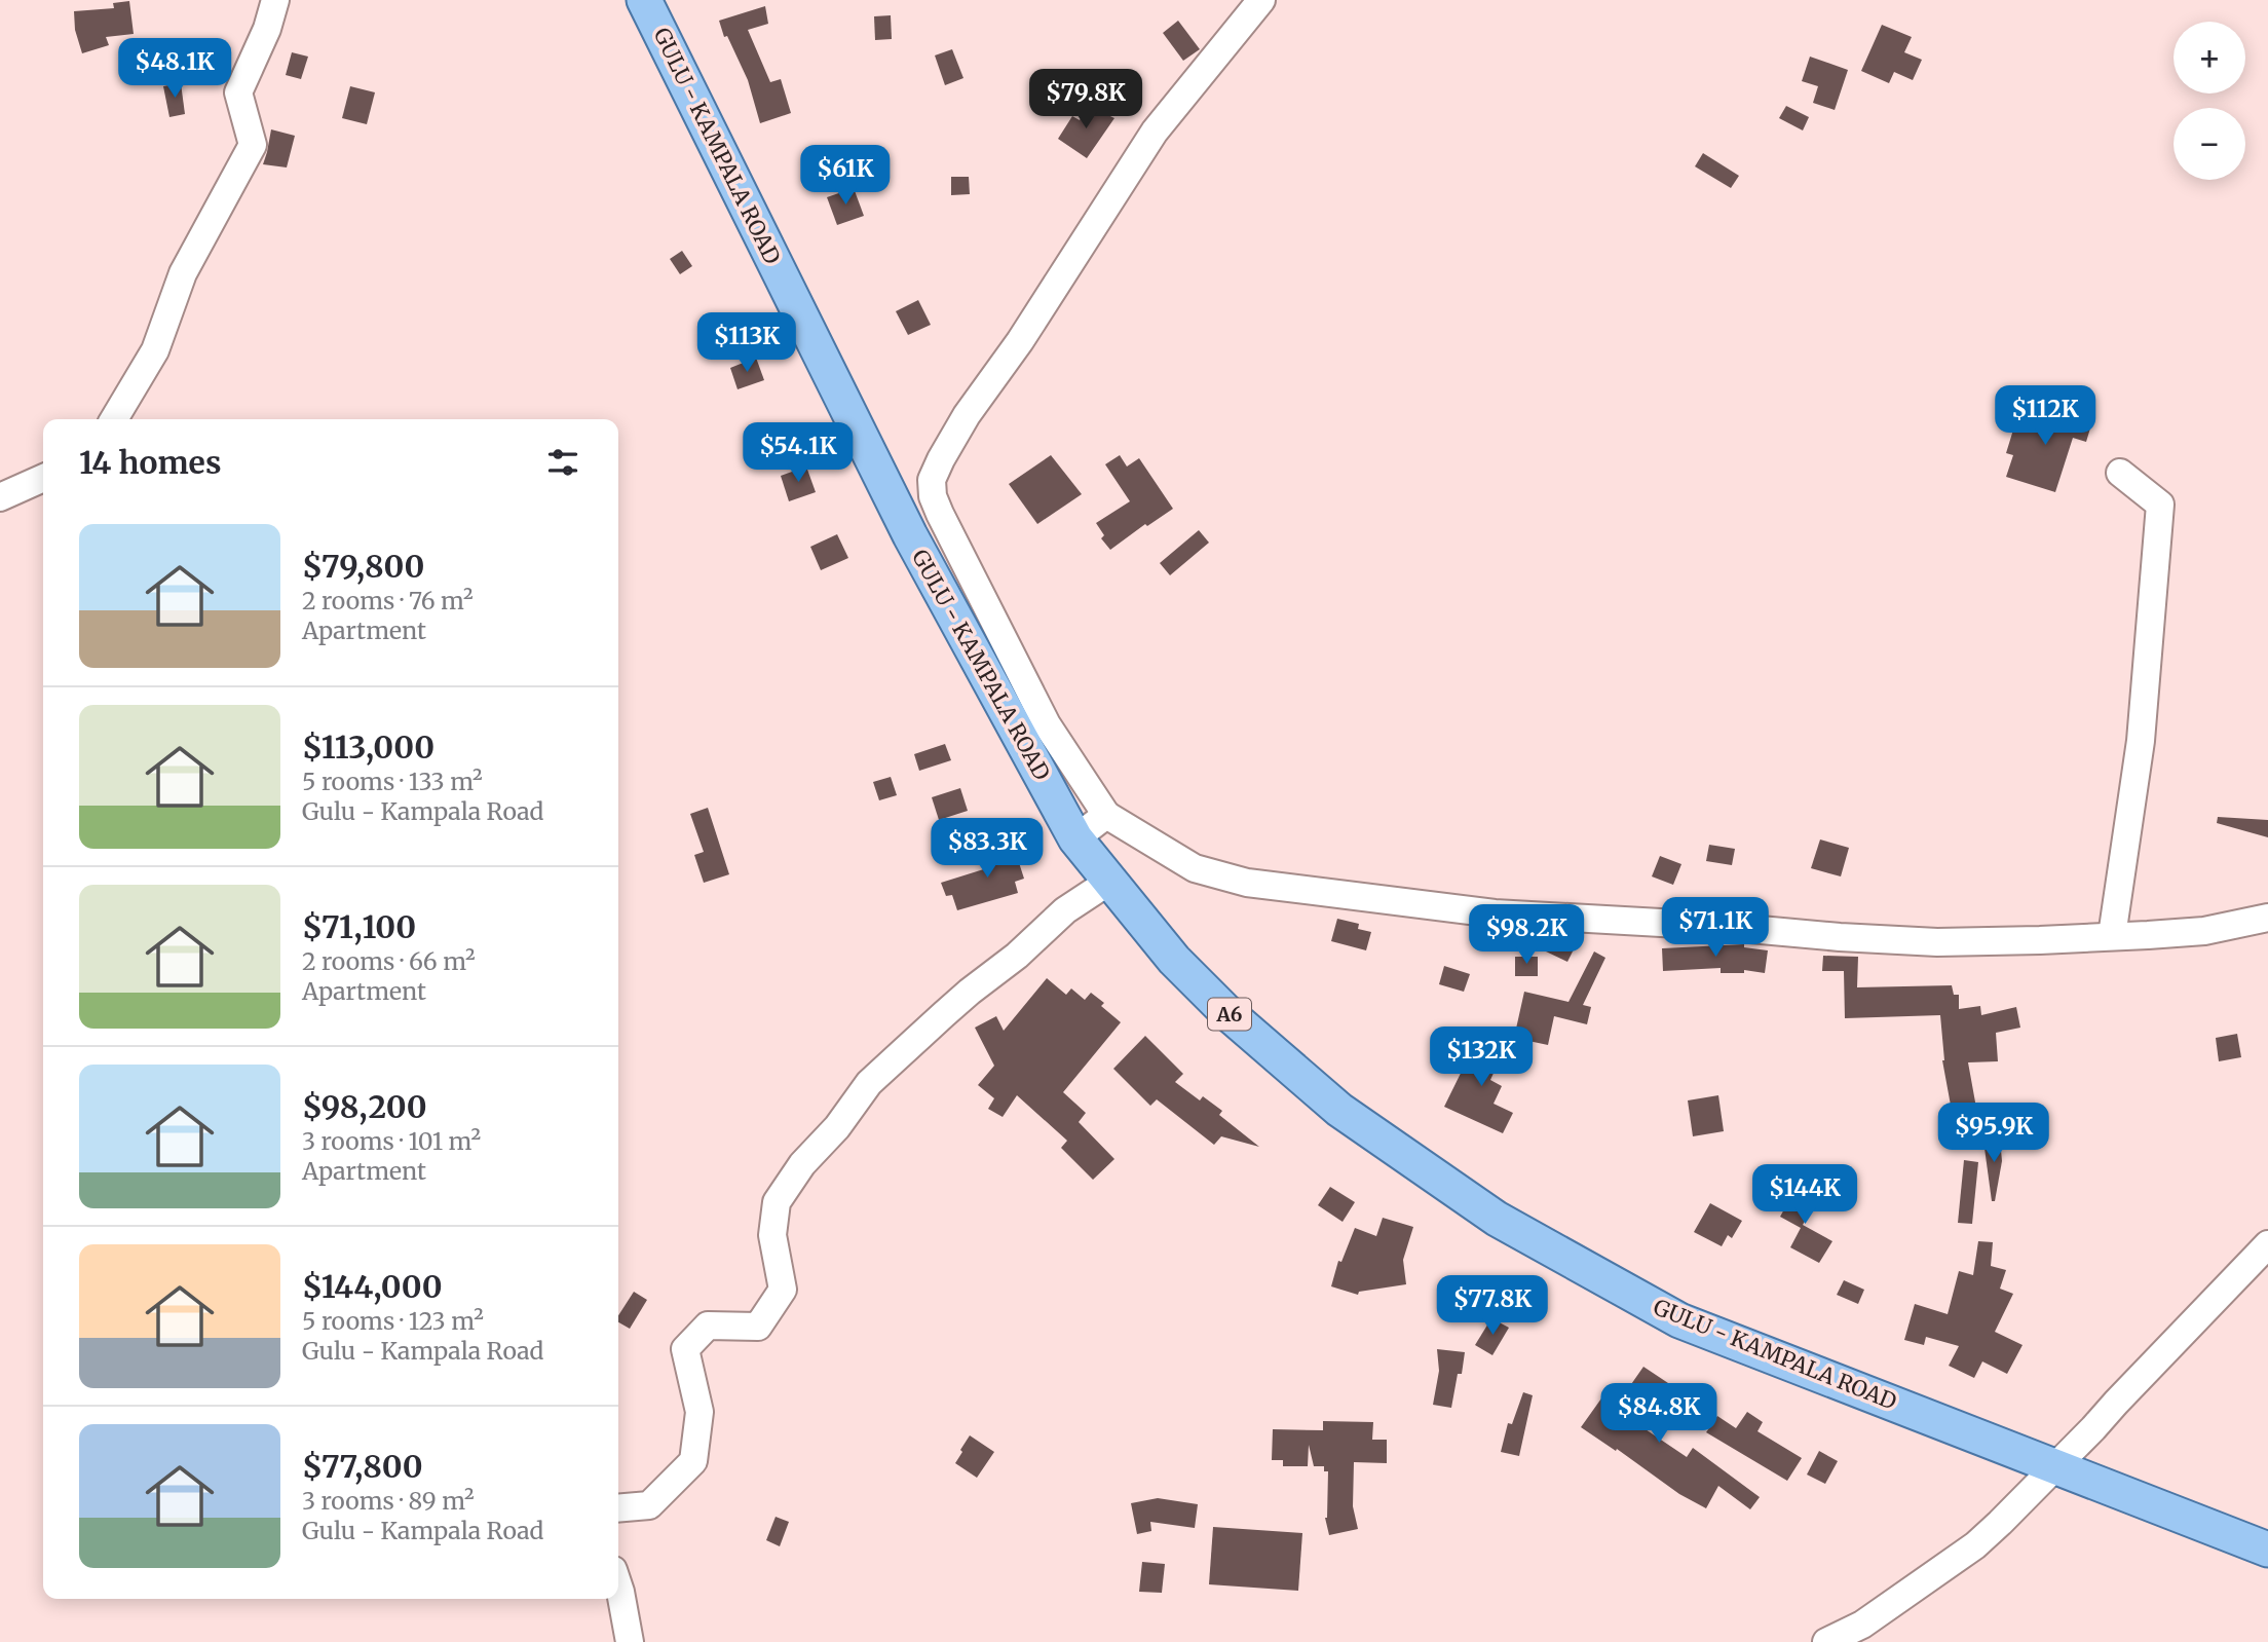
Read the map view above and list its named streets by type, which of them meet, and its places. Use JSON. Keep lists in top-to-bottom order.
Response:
{
  "streets": {
    "main road": ["GULU - KAMPALA ROAD", "A6"]
  },
  "page": {
    "map_buttons": ["+", "−"],
    "price": [
      "$48.1K",
      "$79.8K",
      "$61K",
      "$113K",
      "$112K",
      "$54.1K",
      "$83.3K",
      "$71.1K",
      "$98.2K",
      "$132K",
      "$95.9K",
      "$144K",
      "$77.8K",
      "$84.8K"
    ],
    "heading": "14 homes",
    "list": [
      {
        "name": "$79,800",
        "note": "2 rooms · 76 m² · Apartment"
      },
      {
        "name": "$113,000",
        "note": "5 rooms · 133 m² · Gulu - Kampala Road"
      },
      {
        "name": "$71,100",
        "note": "2 rooms · 66 m² · Apartment"
      },
      {
        "name": "$98,200",
        "note": "3 rooms · 101 m² · Apartment"
      },
      {
        "name": "$144,000",
        "note": "5 rooms · 123 m² · Gulu - Kampala Road"
      },
      {
        "name": "$77,800",
        "note": "3 rooms · 89 m² · Gulu - Kampala Road"
      }
    ]
  }
}
